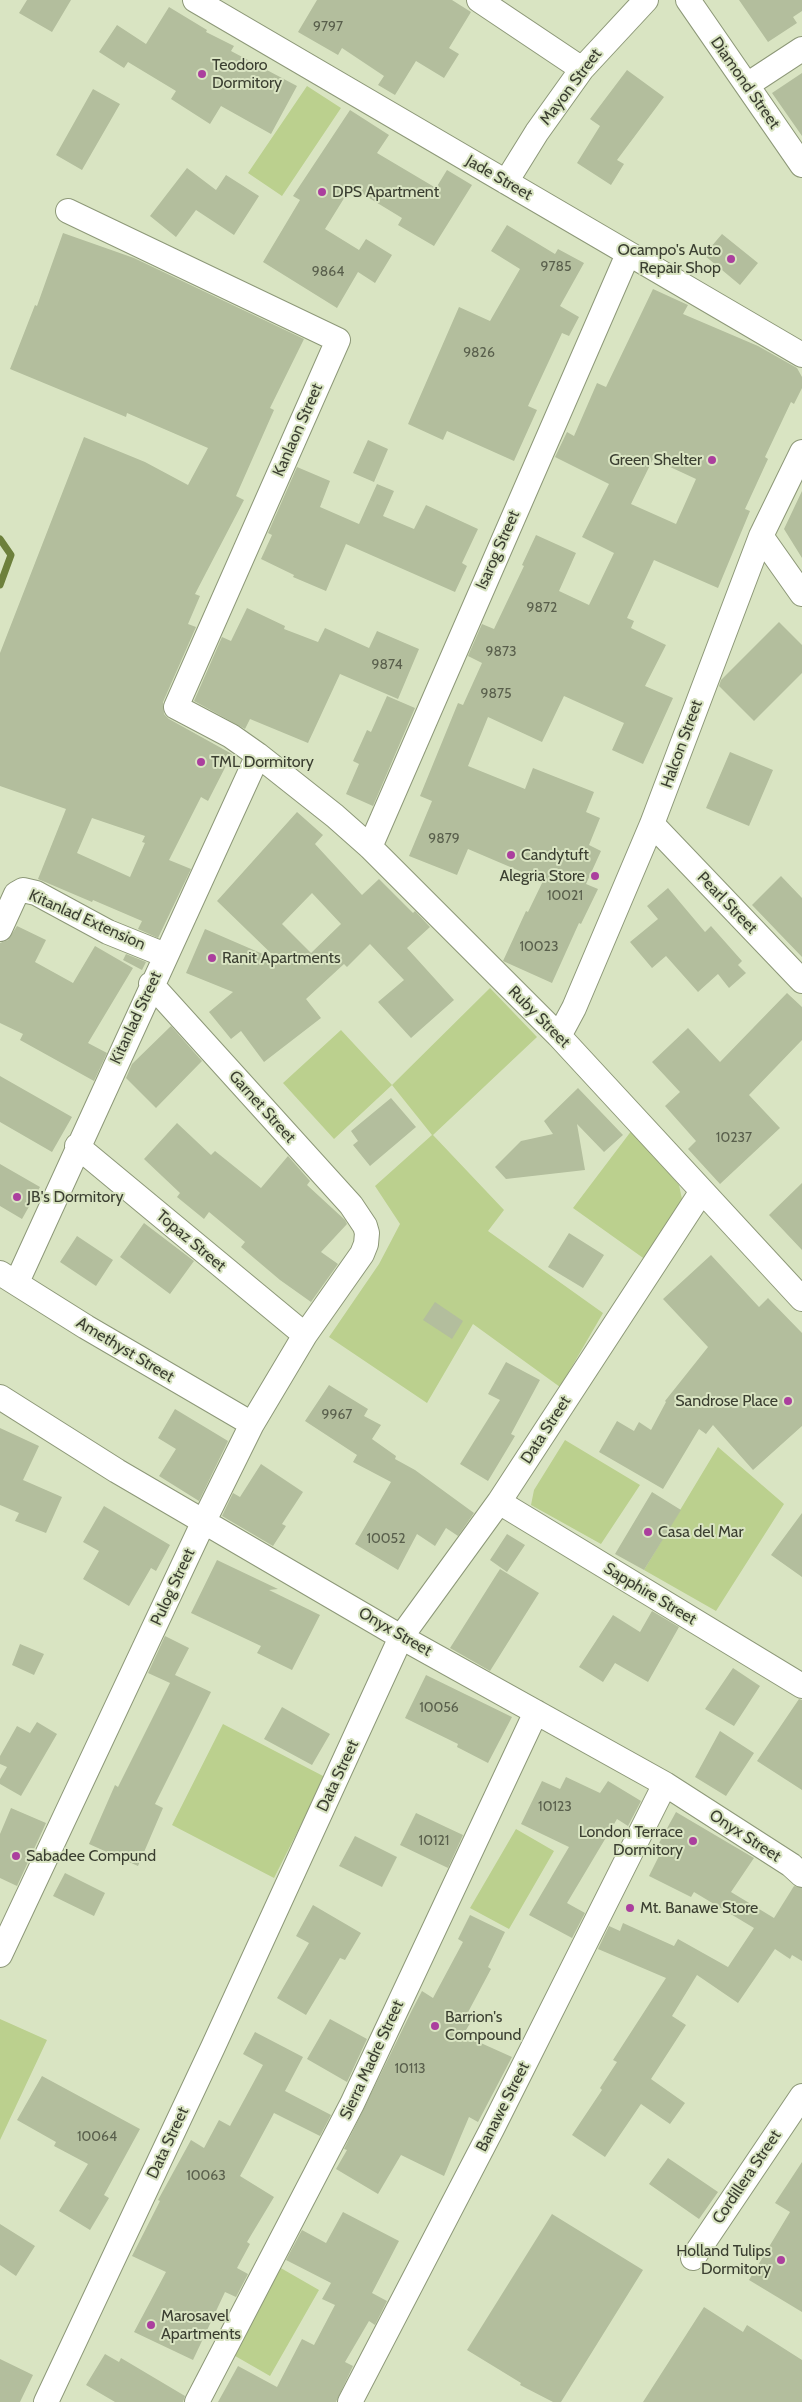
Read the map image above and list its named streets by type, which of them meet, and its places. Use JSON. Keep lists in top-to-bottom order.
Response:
{
  "streets": {
    "street": [
      "Diamond Street",
      "Mayon Street",
      "Jade Street",
      "Kanlaon Street",
      "Isarog Street",
      "Halcon Street",
      "Pearl Street",
      "Kitanlad Extension",
      "Ruby Street",
      "Kitanlad Street",
      "Garnet Street",
      "Topaz Street",
      "Amethyst Street",
      "Data Street",
      "Pulog Street",
      "Sapphire Street",
      "Onyx Street",
      "Sierra Madre Street",
      "Banawe Street",
      "Cordillera Street"
    ]
  },
  "crossings": [
    ["Mayon Street", "Jade Street"],
    ["Jade Street", "Isarog Street"],
    ["Kanlaon Street", "Ruby Street"],
    ["Kanlaon Street", "Kitanlad Street"],
    ["Isarog Street", "Ruby Street"],
    ["Halcon Street", "Pearl Street"],
    ["Halcon Street", "Ruby Street"],
    ["Kitanlad Extension", "Kitanlad Street"],
    ["Ruby Street", "Kitanlad Street"],
    ["Ruby Street", "Data Street"],
    ["Kitanlad Street", "Garnet Street"],
    ["Kitanlad Street", "Topaz Street"],
    ["Kitanlad Street", "Amethyst Street"],
    ["Garnet Street", "Pulog Street"],
    ["Topaz Street", "Pulog Street"],
    ["Amethyst Street", "Pulog Street"],
    ["Data Street", "Sapphire Street"],
    ["Data Street", "Onyx Street"],
    ["Pulog Street", "Onyx Street"],
    ["Onyx Street", "Sierra Madre Street"],
    ["Onyx Street", "Banawe Street"]
  ],
  "places": [
    "Teodoro Dormitory",
    "DPS Apartment",
    "Ocampo's Auto Repair Shop",
    "Green Shelter",
    "TML Dormitory",
    "Candytuft",
    "Alegria Store",
    "Ranit Apartments",
    "JB's Dormitory",
    "Sandrose Place",
    "Casa del Mar",
    "London Terrace Dormitory",
    "Sabadee Compund",
    "Mt. Banawe Store",
    "Barrion's Compound",
    "Holland Tulips Dormitory",
    "Marosavel Apartments"
  ],
  "house_numbers": [
    "9797",
    "9785",
    "9864",
    "9826",
    "9872",
    "9873",
    "9874",
    "9875",
    "9879",
    "10021",
    "10023",
    "10237",
    "9967",
    "10052",
    "10056",
    "10123",
    "10121",
    "10113",
    "10064",
    "10063"
  ]
}
